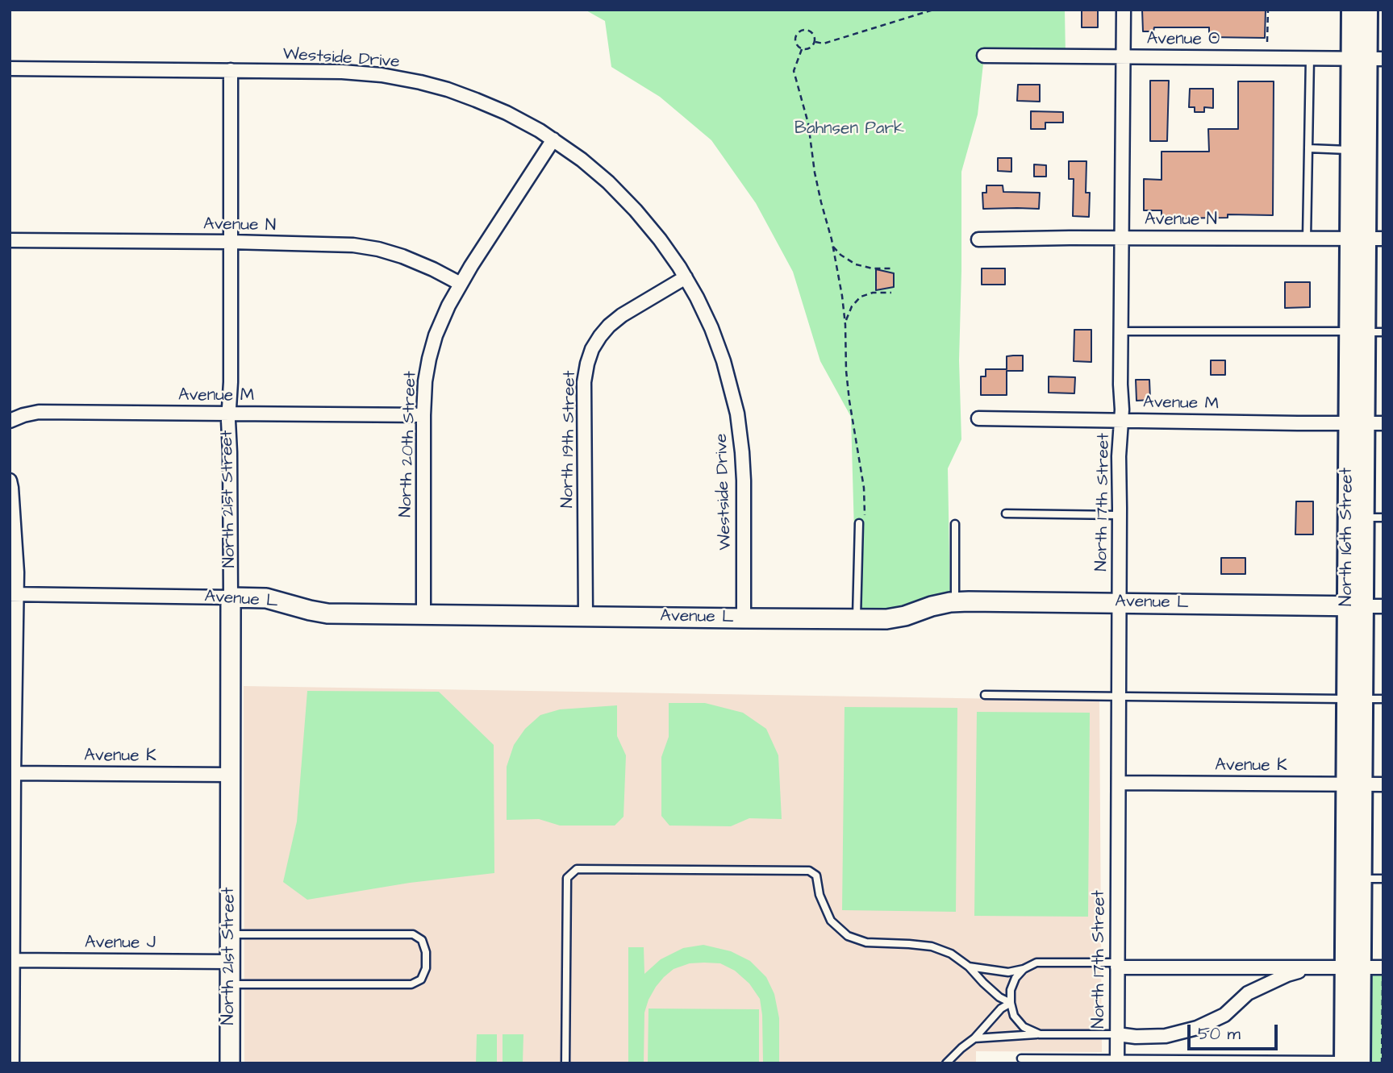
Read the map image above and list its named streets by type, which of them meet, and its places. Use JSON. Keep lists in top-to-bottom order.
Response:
{
  "streets": {
    "main road": ["North 16th Street"],
    "street": [
      "Avenue O",
      "Westside Drive",
      "Avenue N",
      "Avenue M",
      "North 19th Street",
      "North 20th Street",
      "North 21st Street",
      "North 17th Street",
      "Avenue L",
      "Avenue K",
      "Avenue J"
    ]
  },
  "crossings": [
    ["Avenue O", "North 17th Street"],
    ["Avenue O", "North 16th Street"],
    ["Westside Drive", "North 19th Street"],
    ["Westside Drive", "North 20th Street"],
    ["Westside Drive", "North 21st Street"],
    ["Westside Drive", "Avenue L"],
    ["Avenue N", "North 20th Street"],
    ["Avenue N", "North 21st Street"],
    ["Avenue N", "North 17th Street"],
    ["Avenue N", "North 16th Street"],
    ["Avenue M", "North 20th Street"],
    ["Avenue M", "North 21st Street"],
    ["Avenue M", "North 17th Street"],
    ["Avenue M", "North 16th Street"],
    ["North 19th Street", "Avenue L"],
    ["North 20th Street", "Avenue L"],
    ["North 21st Street", "Avenue L"],
    ["North 21st Street", "Avenue K"],
    ["North 21st Street", "Avenue J"],
    ["North 17th Street", "Avenue L"],
    ["North 17th Street", "Avenue K"],
    ["North 16th Street", "Avenue L"],
    ["North 16th Street", "Avenue K"]
  ],
  "parks": ["Bahnsen Park"],
  "scale_bar": "50 m"
}
